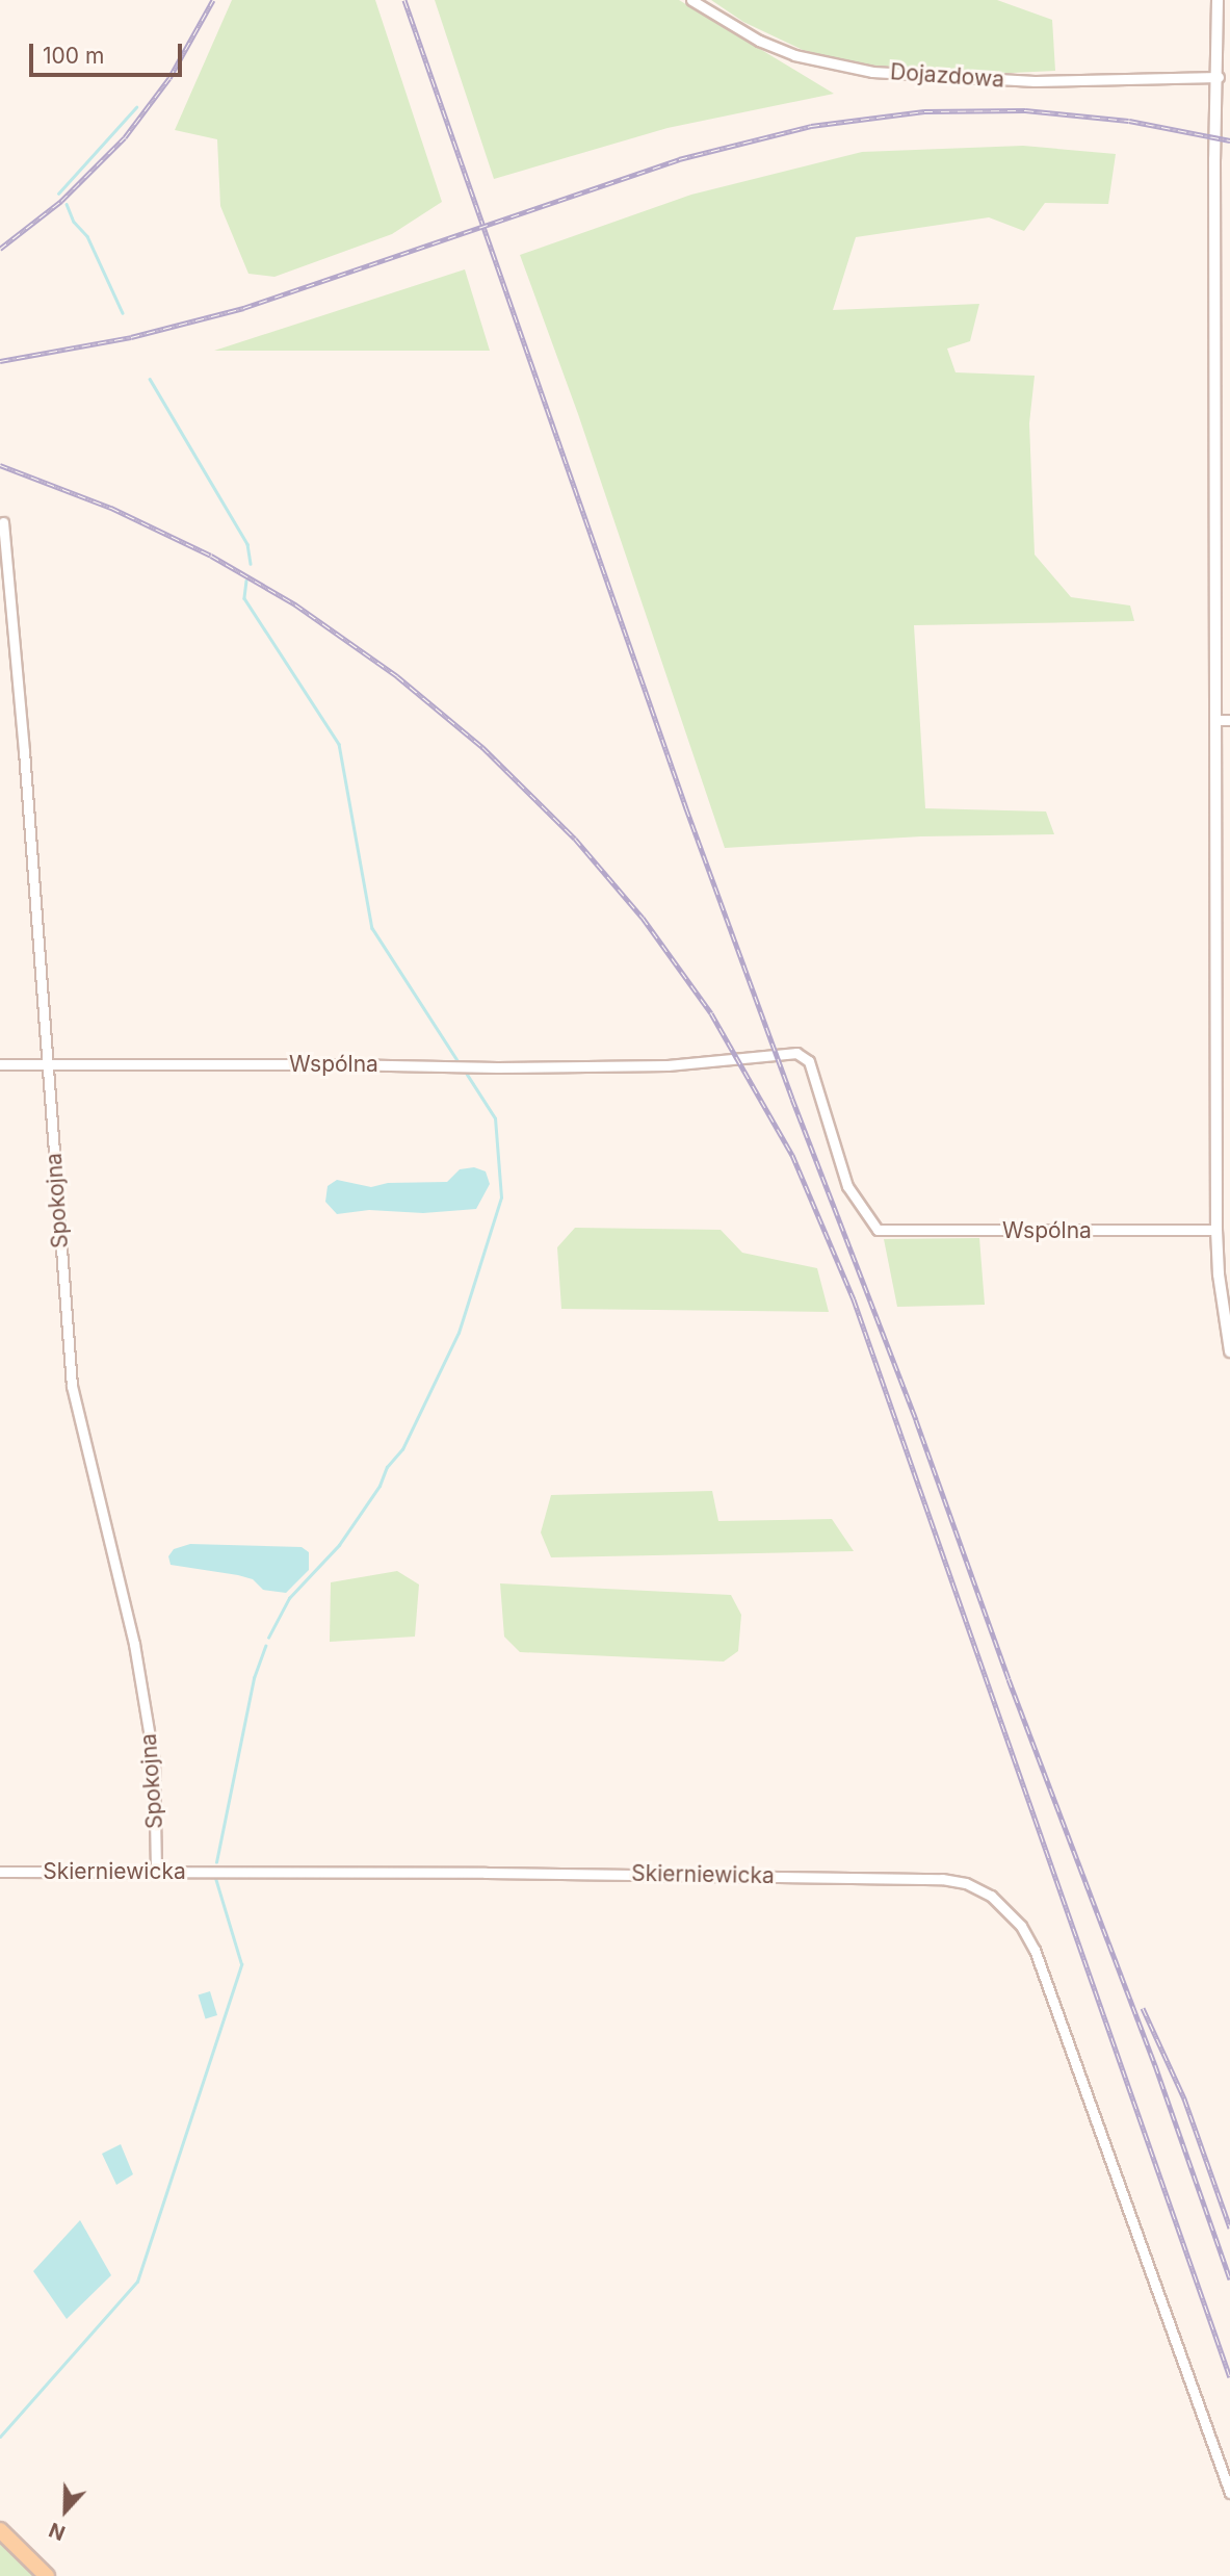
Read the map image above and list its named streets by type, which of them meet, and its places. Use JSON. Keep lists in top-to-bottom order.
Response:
{
  "streets": {
    "street": [
      "Dojazdowa",
      "Wspólna",
      "Spokojna",
      "Skierniewicka"
    ]
  },
  "crossings": [
    ["Wspólna", "Spokojna"],
    ["Spokojna", "Skierniewicka"]
  ],
  "scale_bar": "100 m",
  "north": "bottom"
}
